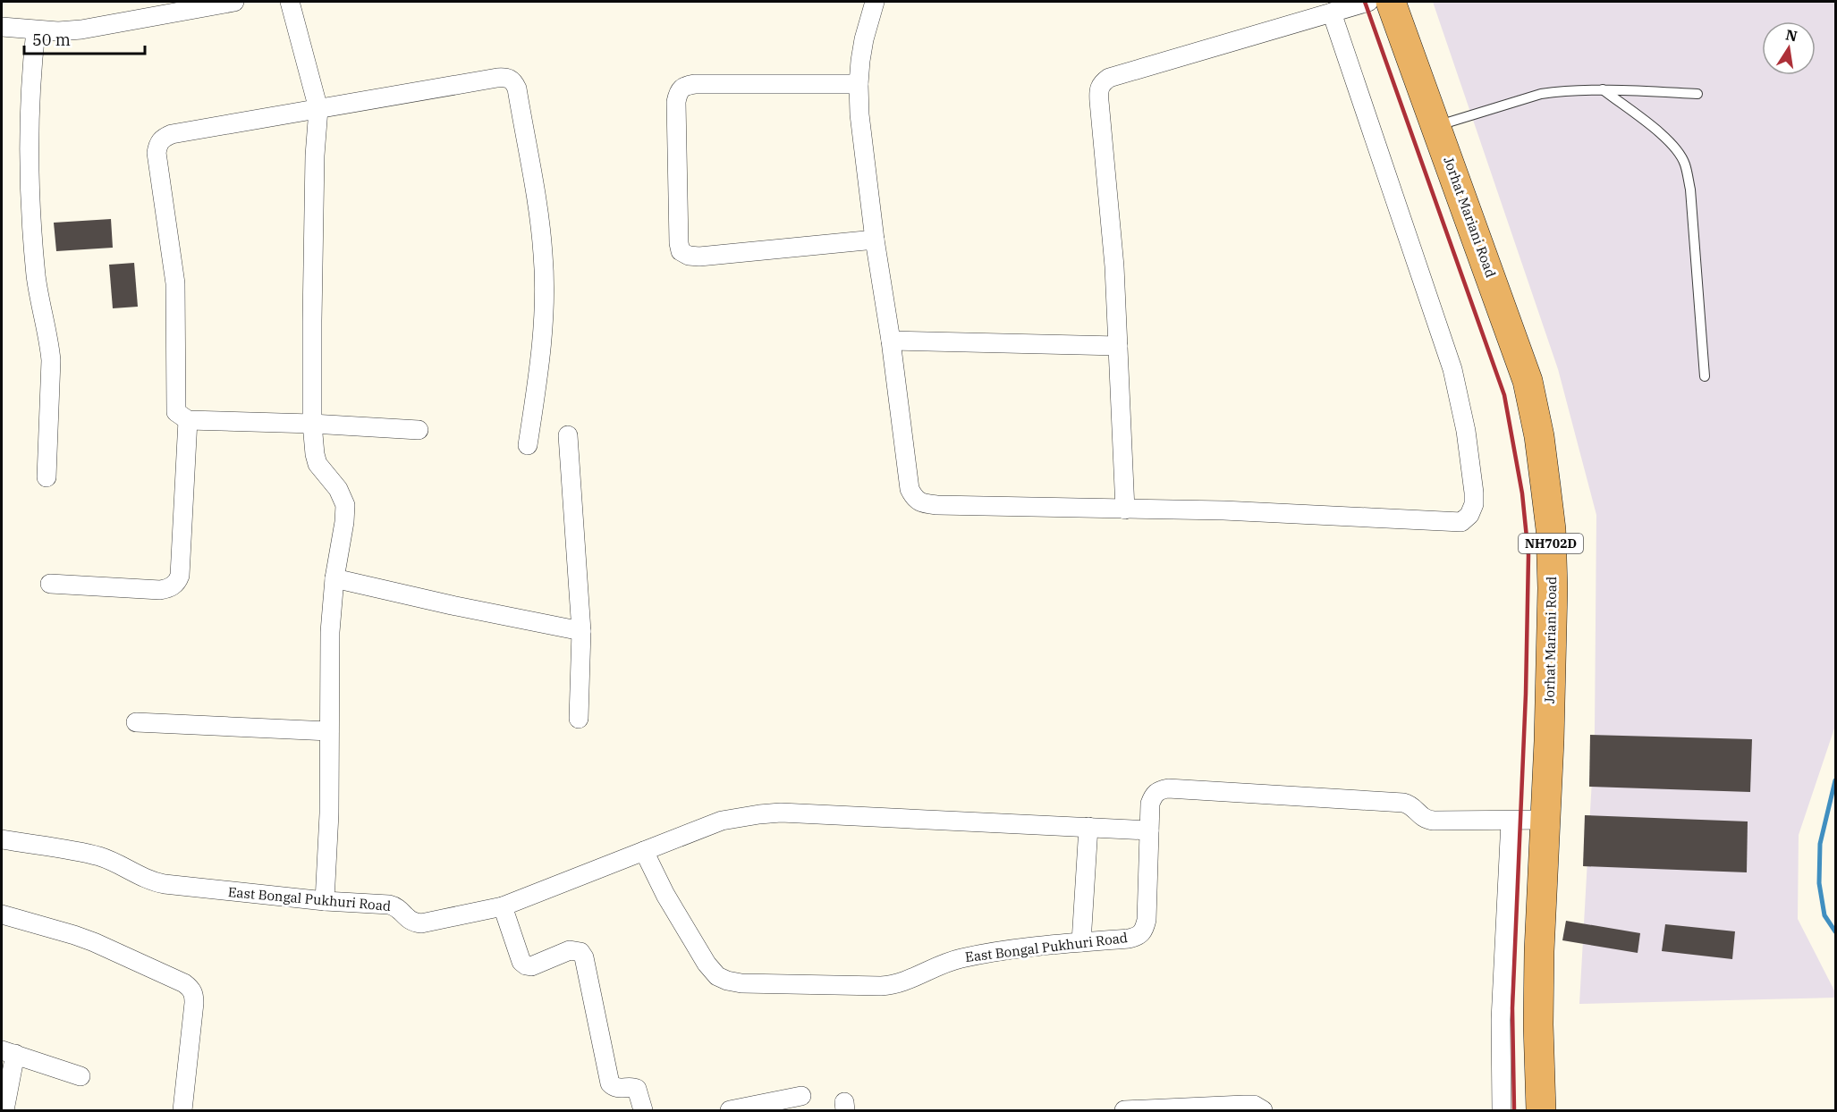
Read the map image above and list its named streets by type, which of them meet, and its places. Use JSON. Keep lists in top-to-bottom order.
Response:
{
  "streets": {
    "highway": ["Jorhat Mariani Road", "NH702D"],
    "street": ["East Bongal Pukhuri Road"]
  },
  "crossings": [
    ["Jorhat Mariani Road", "East Bongal Pukhuri Road"]
  ],
  "scale_bar": "50 m",
  "north": "top"
}
